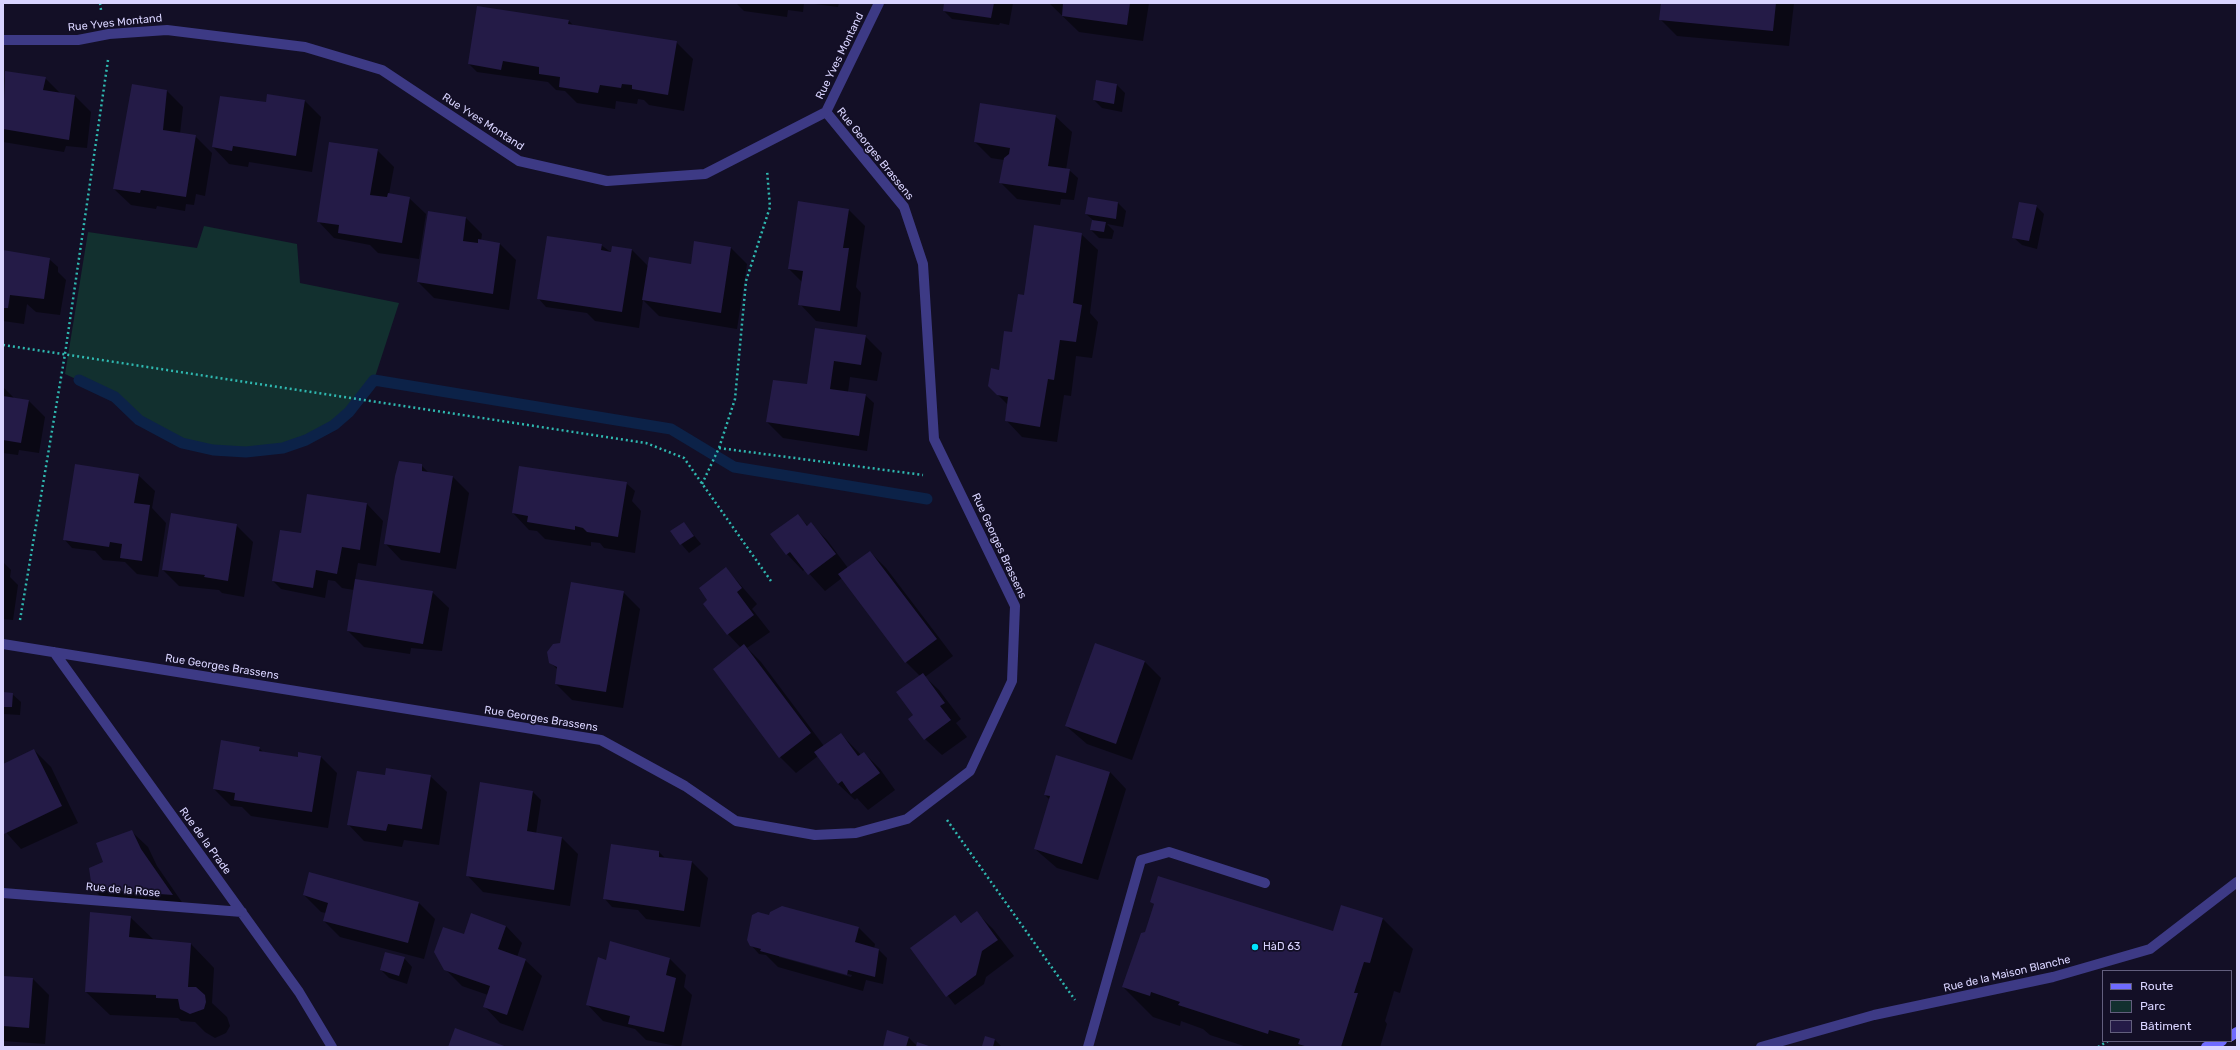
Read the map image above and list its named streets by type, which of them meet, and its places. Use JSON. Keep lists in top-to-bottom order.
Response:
{
  "streets": {
    "street": [
      "Rue Yves Montand",
      "Rue Georges Brassens",
      "Rue de la Prade",
      "Rue de la Rose",
      "Rue de la Maison Blanche"
    ]
  },
  "crossings": [
    ["Rue Yves Montand", "Rue Georges Brassens"],
    ["Rue Georges Brassens", "Rue de la Prade"],
    ["Rue de la Prade", "Rue de la Rose"]
  ],
  "places": ["HàD 63"],
  "legend": ["Route", "Parc", "Bâtiment"]
}
